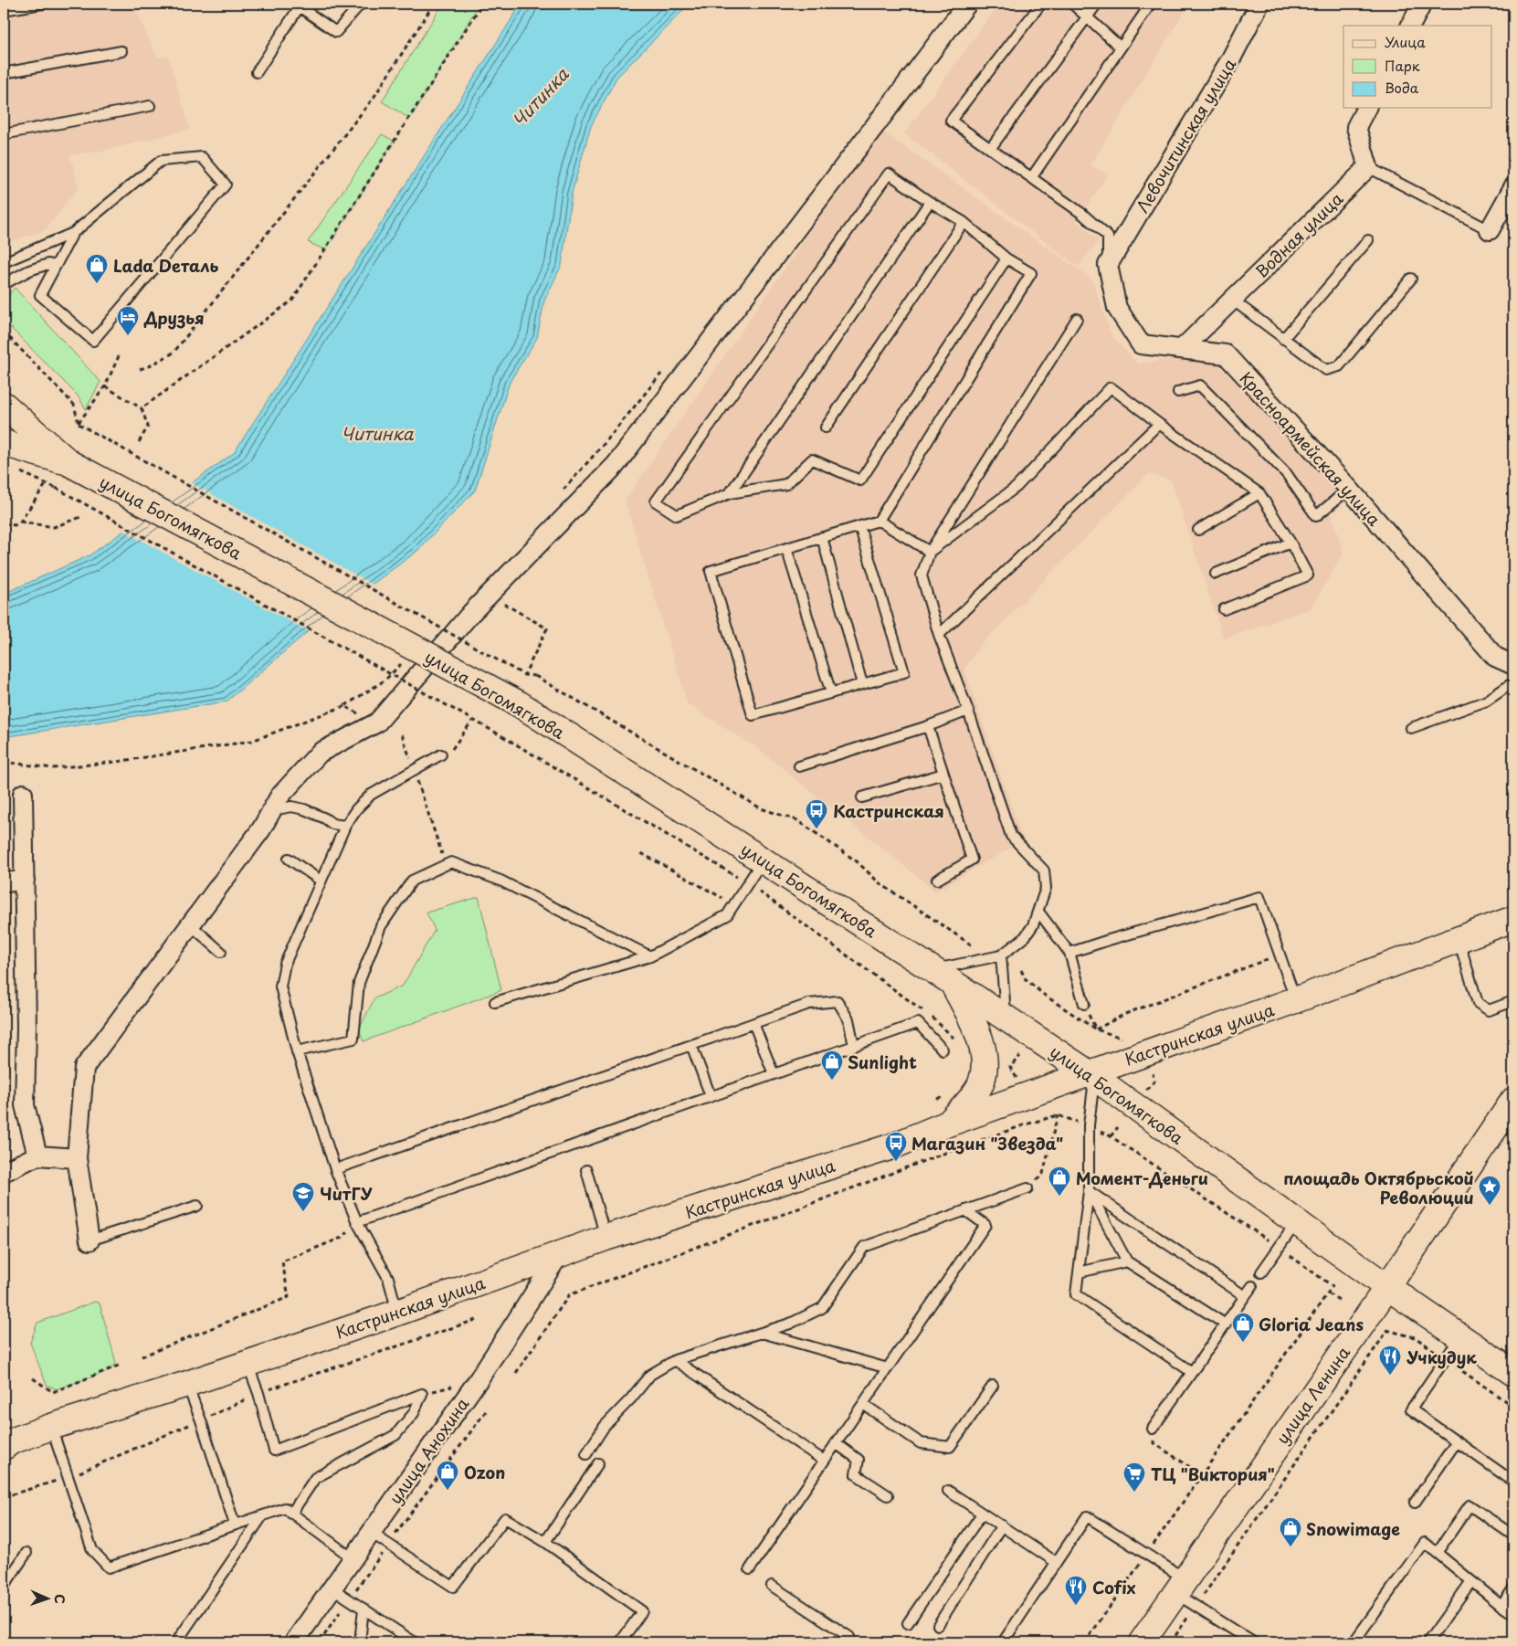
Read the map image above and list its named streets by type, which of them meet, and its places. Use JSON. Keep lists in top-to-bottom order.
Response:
{
  "streets": {
    "main road": ["улица Богомягкова", "Кастринская улица", "улица Ленина"],
    "street": [
      "Левочитинская улица",
      "Водная улица",
      "Красноармейская улица",
      "улица Анохина"
    ]
  },
  "crossings": [
    ["Левочитинская улица", "Красноармейская улица"],
    ["Водная улица", "Красноармейская улица"],
    ["улица Богомягкова", "Кастринская улица"],
    ["улица Богомягкова", "улица Ленина"],
    ["Кастринская улица", "улица Анохина"]
  ],
  "water": ["Читинка"],
  "places": {
    "shop": [
      "Lada Dеталь",
      "Sunlight",
      "Момент-Деньги",
      "Gloria Jeans",
      "Ozon",
      "Snowimage"
    ],
    "hotel": ["Друзья"],
    "bus stop": ["Кастринская", "Магазин \"Звезда\""],
    "place": ["площадь Октябрьской Революции"],
    "school or university": ["ЧитГУ"],
    "restaurant": ["Учкудук", "Cofix"],
    "supermarket": ["ТЦ \"Виктория\""]
  },
  "legend": ["Улица", "Парк", "Вода"],
  "north": "right"
}
